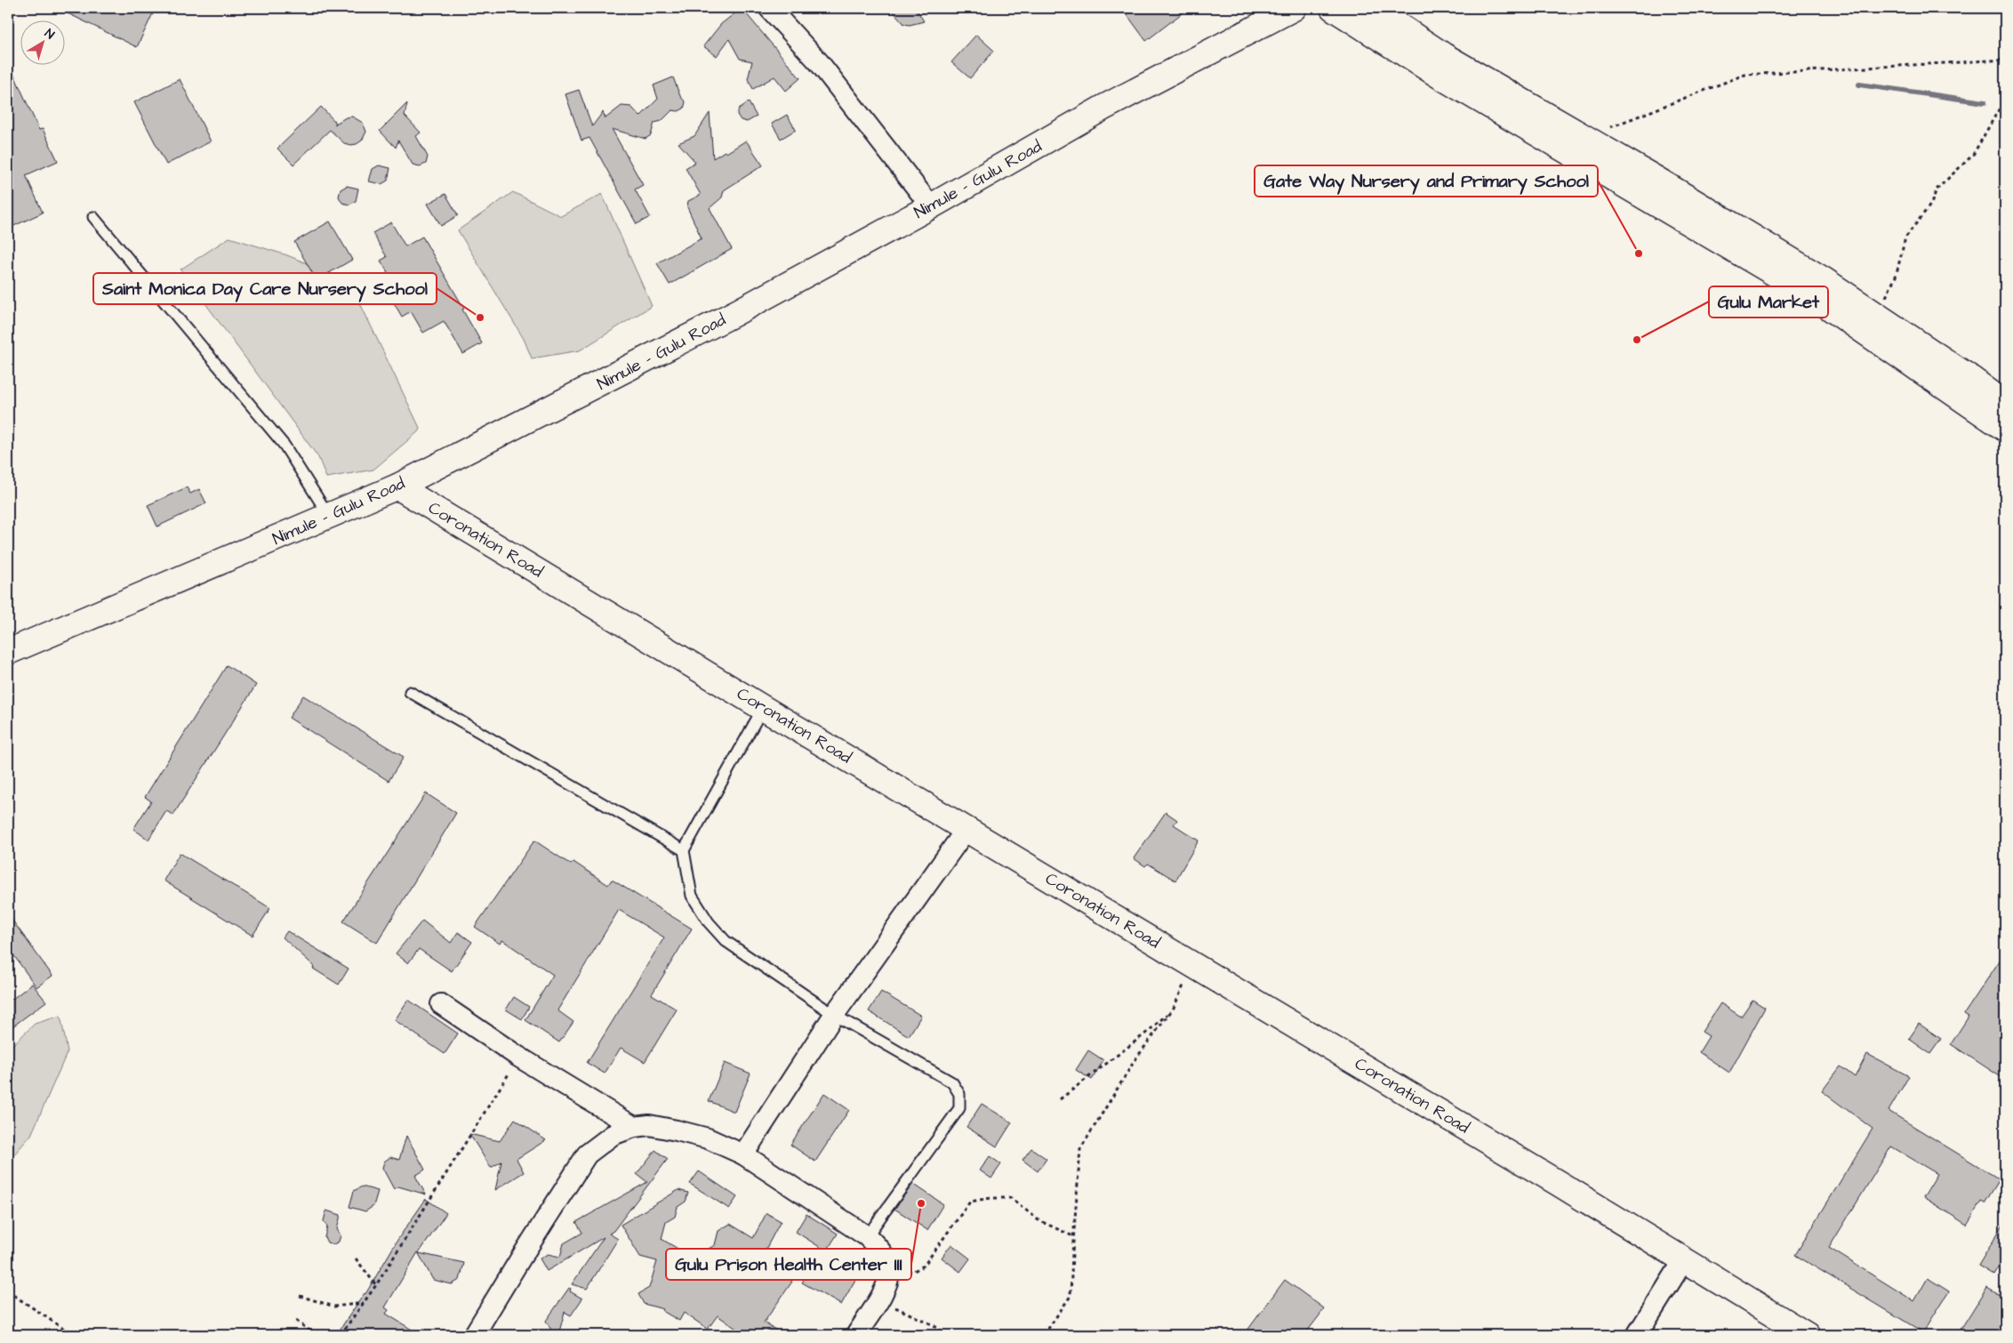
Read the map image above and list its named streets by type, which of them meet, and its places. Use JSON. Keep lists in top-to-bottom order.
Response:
{
  "streets": {
    "main road": ["Nimule - Gulu Road", "Coronation Road"]
  },
  "crossings": [
    ["Nimule - Gulu Road", "Coronation Road"]
  ],
  "places": [
    "Gate Way Nursery and Primary School",
    "Saint Monica Day Care Nursery School",
    "Gulu Market",
    "Gulu Prison Health Center III"
  ],
  "north": "top right"
}
